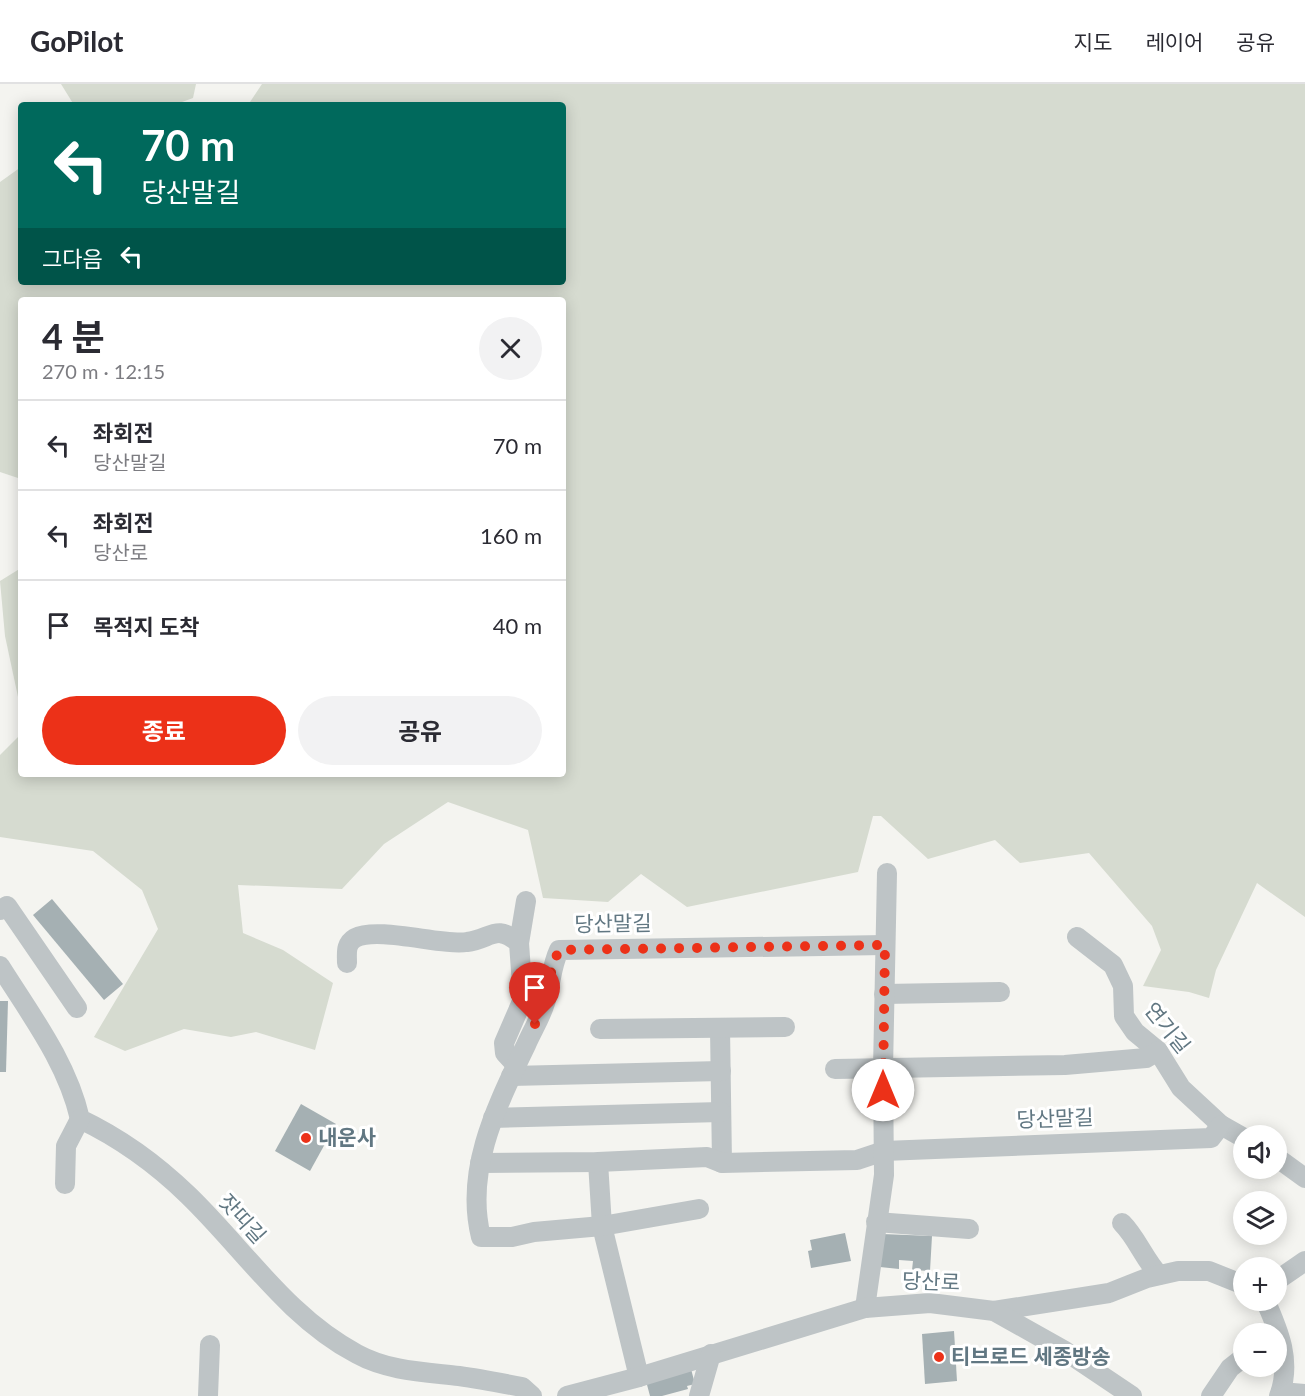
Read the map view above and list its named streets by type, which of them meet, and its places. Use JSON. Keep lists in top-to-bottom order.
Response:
{
  "streets": {
    "street": [
      "당산말길",
      "연기길",
      "잣띠길",
      "당산로"
    ]
  },
  "crossings": [
    ["당산말길", "연기길"]
  ],
  "places": ["내운사", "티브로드 세종방송"],
  "page": {
    "header": "GoPilot",
    "nav": ["지도", "레이어", "공유"],
    "turn": ["70 m", "당산말길"],
    "then": "그다음",
    "heading": ["4 분", "270 m · 12:15"],
    "list": [
      {
        "name": "좌회전",
        "note": "당산말길",
        "value": "70 m"
      },
      {
        "name": "좌회전",
        "note": "당산로",
        "value": "160 m"
      },
      {
        "name": "목적지 도착",
        "value": "40 m"
      }
    ],
    "buttons": ["종료", "공유"],
    "map_buttons": ["+", "−"]
  }
}
